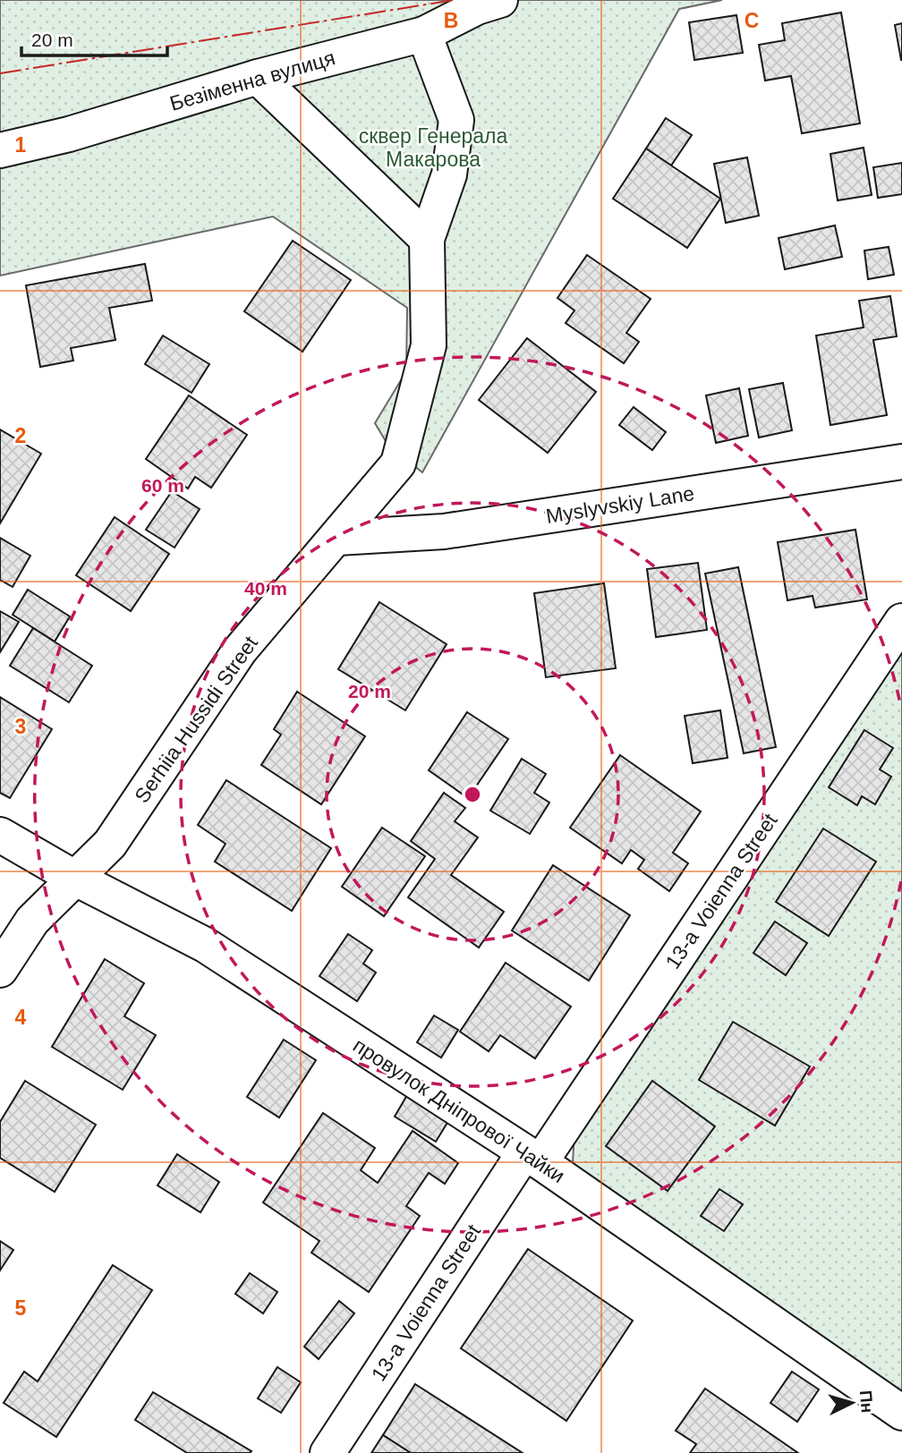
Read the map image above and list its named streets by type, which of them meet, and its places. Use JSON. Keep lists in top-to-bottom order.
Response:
{
  "streets": {
    "street": [
      "Безіменна вулиця",
      "Myslyvskiy Lane",
      "Serhiia Hussidi Street",
      "13-a Voienna Street",
      "провулок Дніпрової Чайки"
    ]
  },
  "crossings": [
    ["Безіменна вулиця", "Serhiia Hussidi Street"],
    ["Myslyvskiy Lane", "Serhiia Hussidi Street"],
    ["Serhiia Hussidi Street", "провулок Дніпрової Чайки"],
    ["13-a Voienna Street", "провулок Дніпрової Чайки"]
  ],
  "parks": ["сквер Генерала Макарова"],
  "scale_bar": "20 m",
  "north": "right",
  "grid": {
    "columns": ["B", "C"],
    "rows": [
      "1",
      "2",
      "3",
      "4",
      "5"
    ]
  },
  "rings": ["60 m", "40 m", "20 m"]
}
